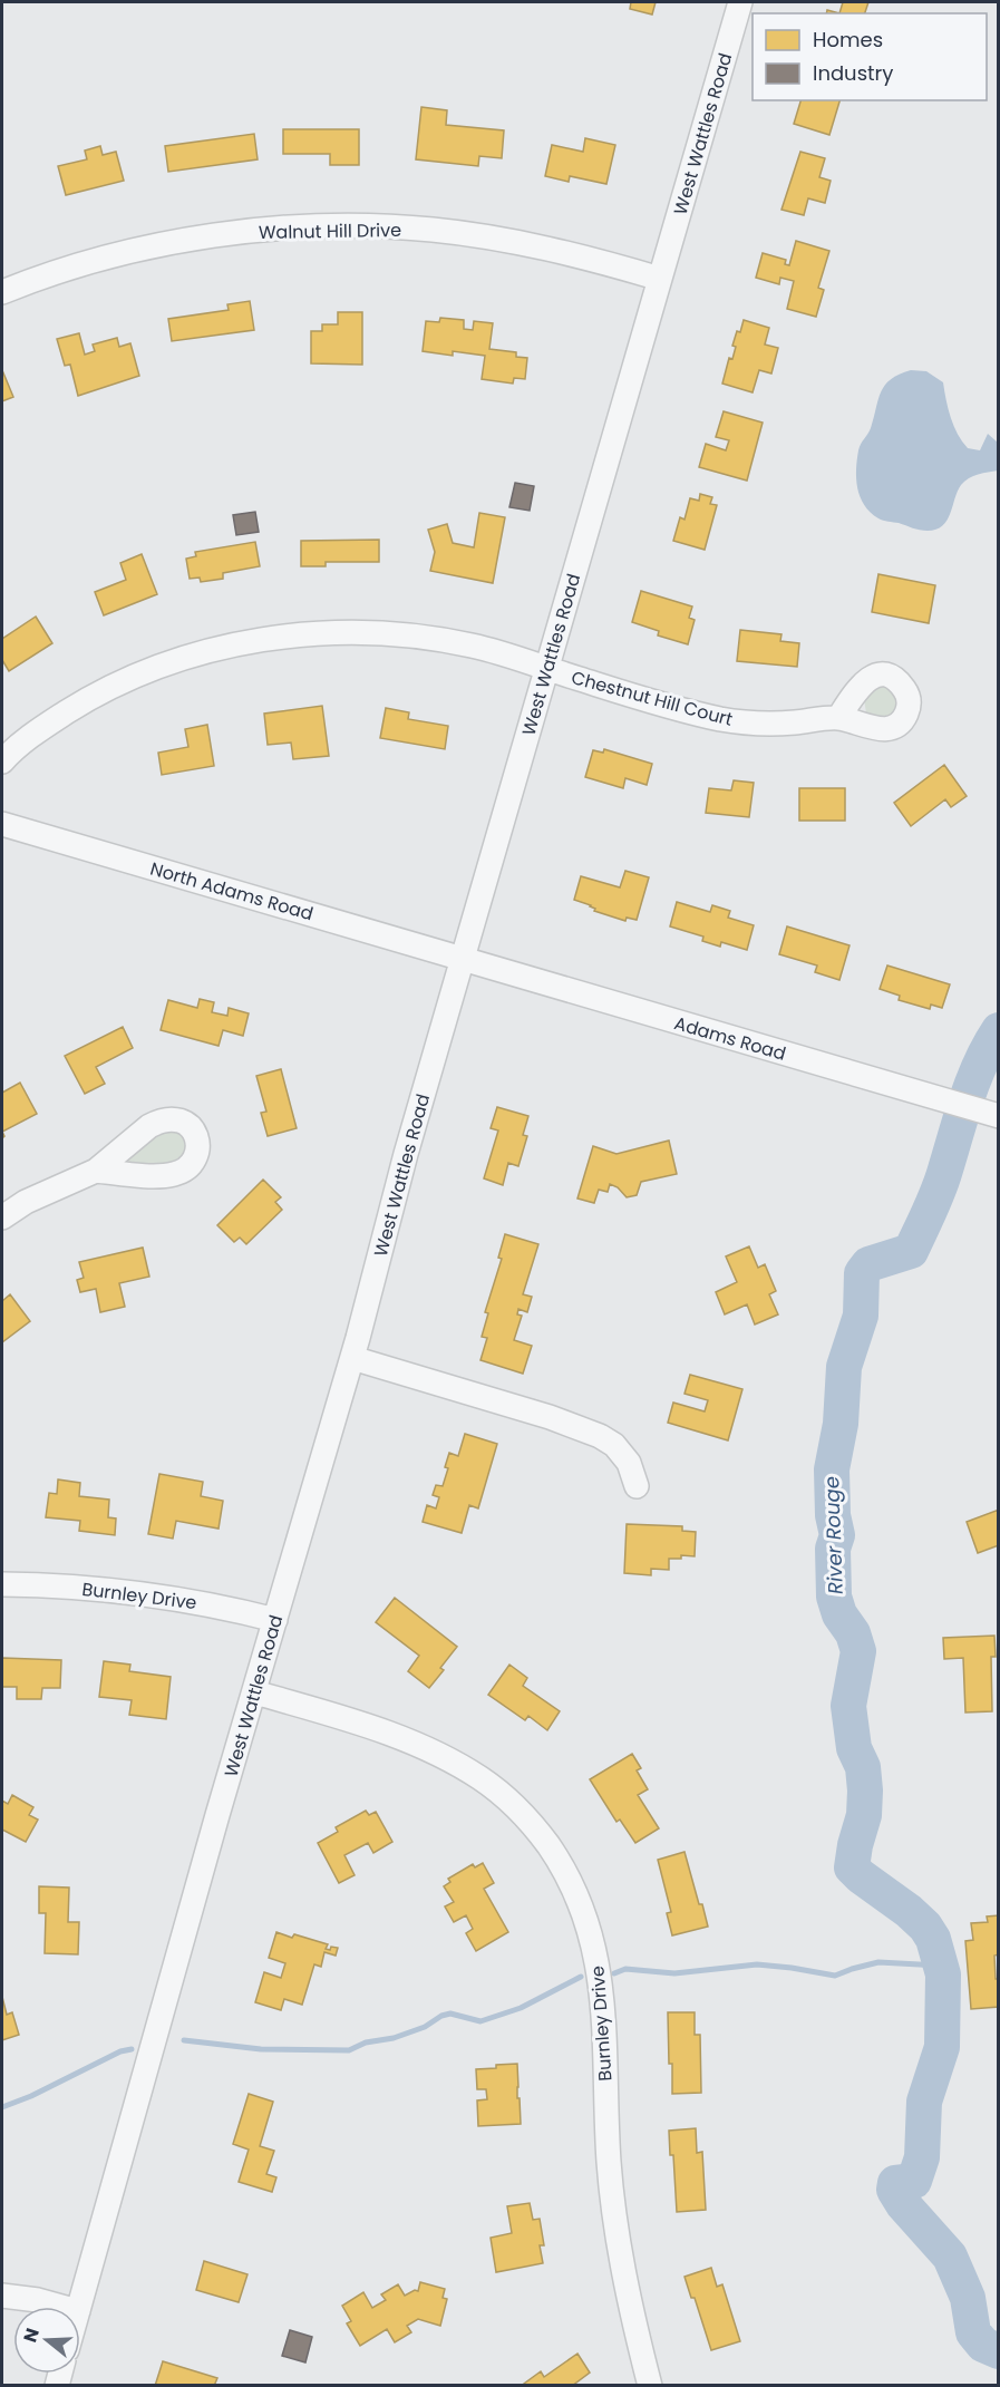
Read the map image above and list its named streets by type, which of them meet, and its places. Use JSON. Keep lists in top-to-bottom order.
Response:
{
  "streets": {
    "street": [
      "West Wattles Road",
      "Walnut Hill Drive",
      "Chestnut Hill Court",
      "North Adams Road",
      "Adams Road",
      "Burnley Drive"
    ]
  },
  "crossings": [
    ["West Wattles Road", "Walnut Hill Drive"],
    ["West Wattles Road", "Chestnut Hill Court"],
    ["West Wattles Road", "North Adams Road"],
    ["West Wattles Road", "Adams Road"],
    ["West Wattles Road", "Burnley Drive"],
    ["North Adams Road", "Adams Road"]
  ],
  "water": ["River Rouge"],
  "legend": ["Homes", "Industry"],
  "north": "left"
}
